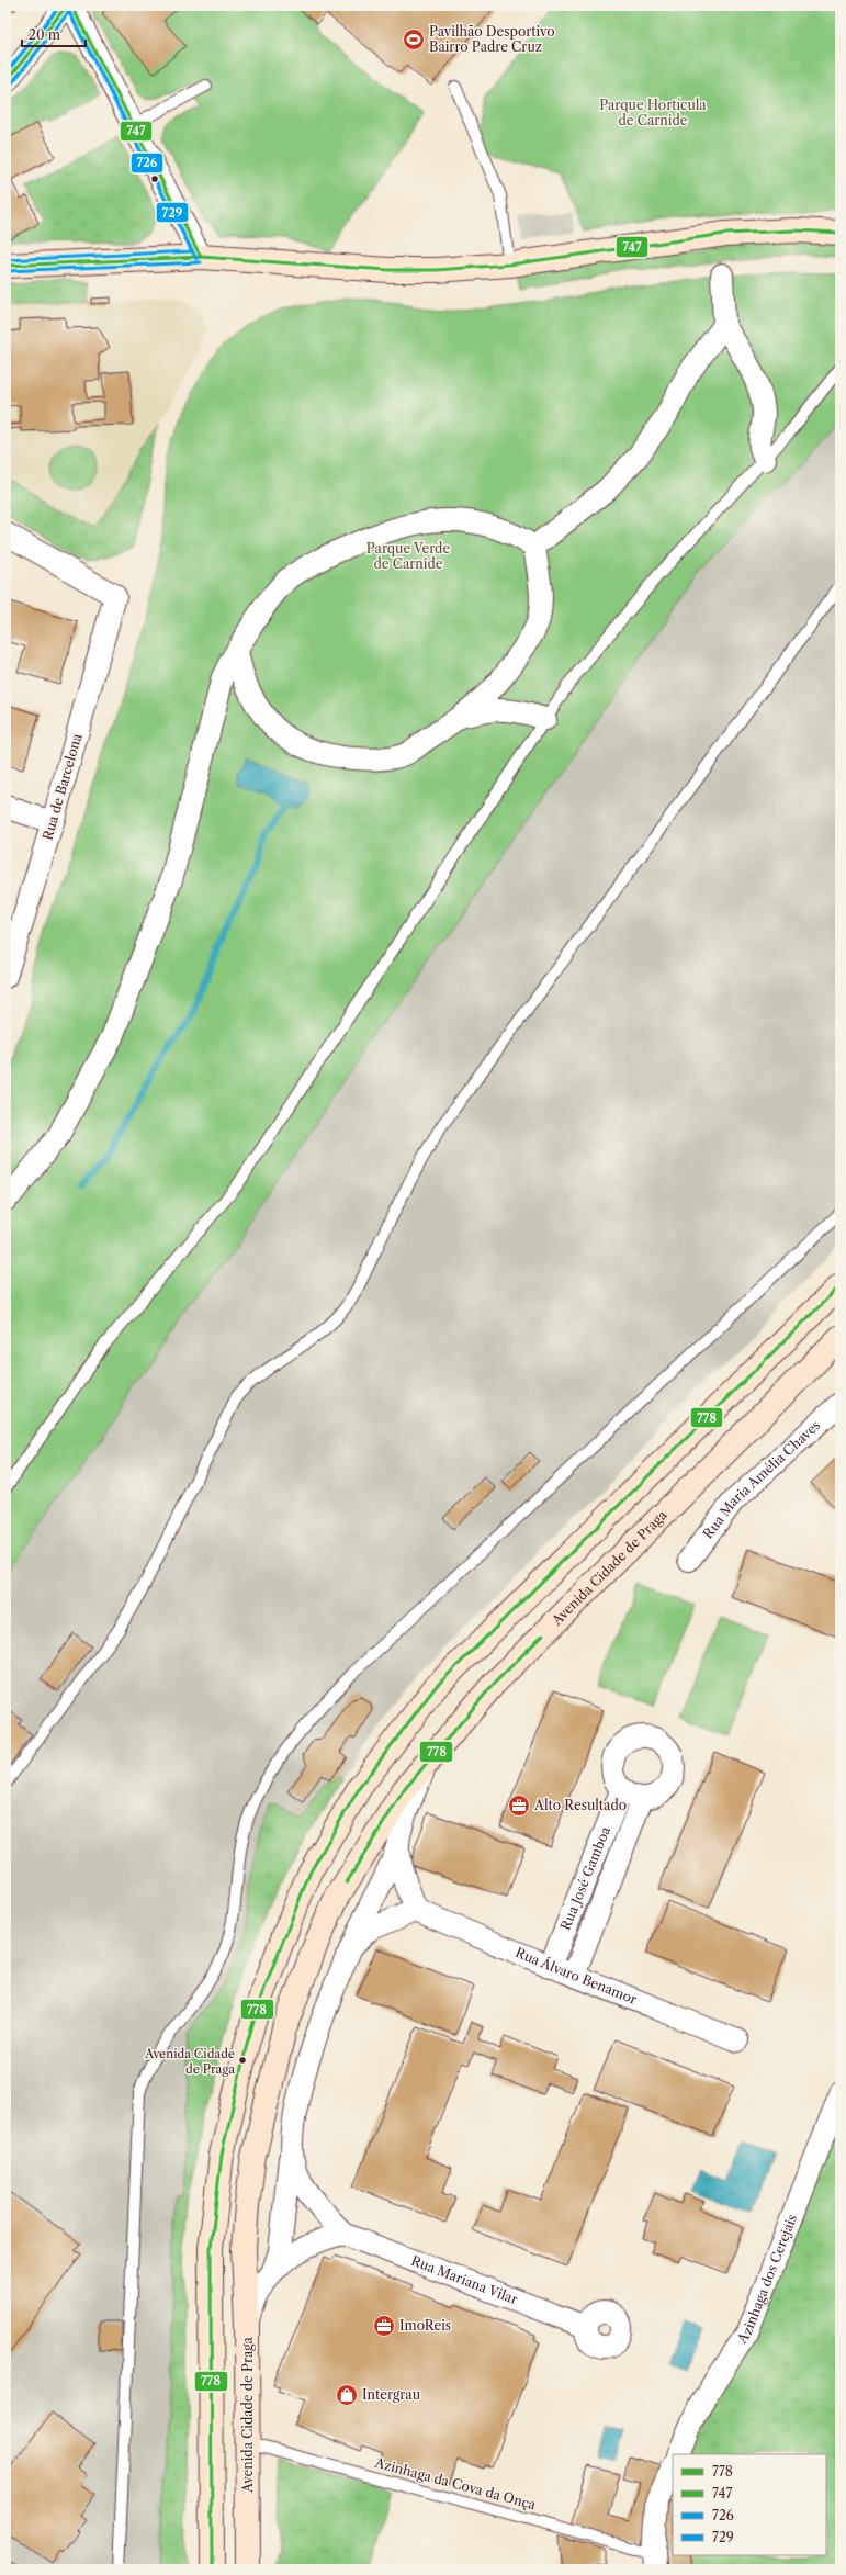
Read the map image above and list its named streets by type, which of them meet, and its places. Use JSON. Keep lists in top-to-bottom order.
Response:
{
  "streets": {
    "main road": ["Avenida Cidade de Praga"],
    "street": [
      "Rua de Barcelona",
      "Rua Maria Amélia Chaves",
      "Rua José Gamboa",
      "Rua Álvaro Benamor",
      "Azinhaga dos Cerejais",
      "Rua Mariana Vilar"
    ],
    "lane": ["Azinhaga da Cova da Onça"]
  },
  "crossings": [
    ["Avenida Cidade de Praga", "Azinhaga da Cova da Onça"],
    ["Rua José Gamboa", "Rua Álvaro Benamor"]
  ],
  "parks": ["Parque Hortícula de Carnide", "Parque Verde de Carnide"],
  "places": {
    "sports": ["Pavilhão Desportivo Bairro Padre Cruz"],
    "office": ["Alto Resultado", "ImoReis"],
    "other": ["Avenida Cidade de Praga"],
    "shop": ["Intergrau"]
  },
  "lines": [
    "transit line 747",
    "transit line 729",
    "transit line 726",
    "transit line 778"
  ],
  "legend": [
    "778",
    "747",
    "726",
    "729"
  ],
  "scale_bar": "20 m"
}
